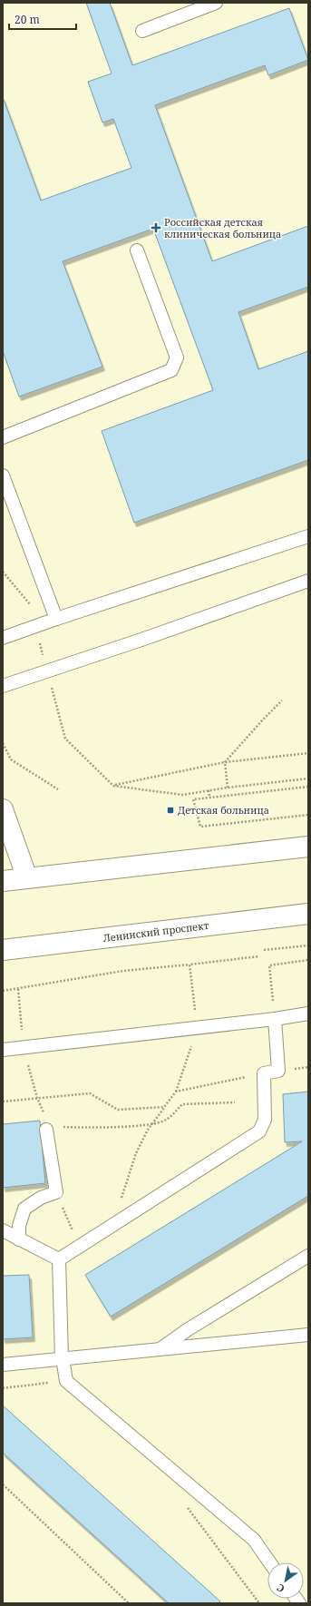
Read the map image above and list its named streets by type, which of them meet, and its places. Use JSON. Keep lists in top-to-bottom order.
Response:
{
  "streets": {
    "main road": ["Ленинский проспект"]
  },
  "places": {
    "health": ["Российская детская клиническая больница"],
    "transit": ["Детская больница"]
  },
  "scale_bar": "20 m",
  "north": "bottom left"
}
